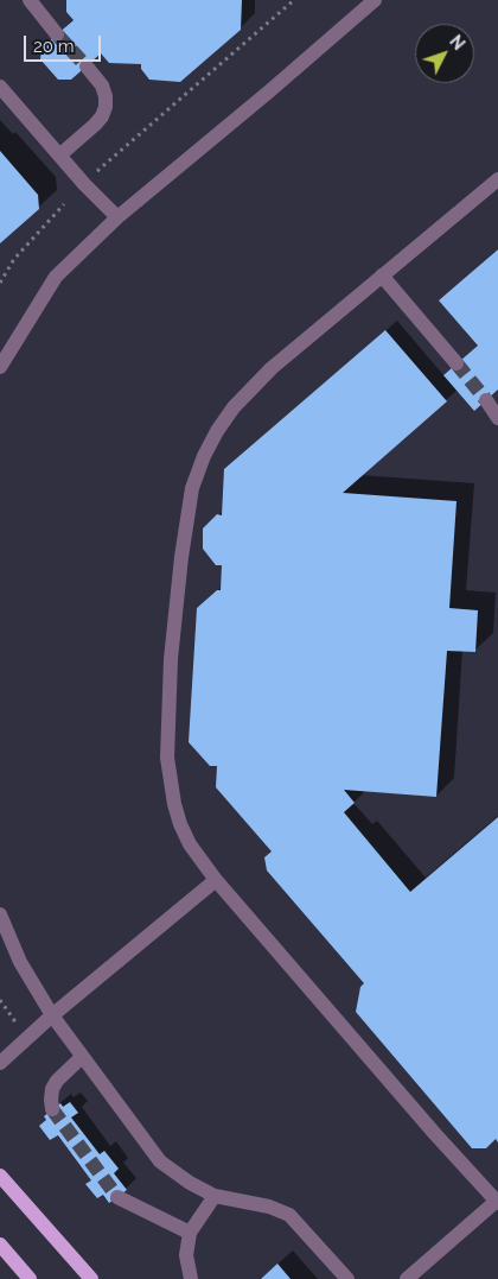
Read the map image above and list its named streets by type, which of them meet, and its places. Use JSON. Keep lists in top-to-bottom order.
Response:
{
  "scale_bar": "20 m",
  "north": "top right"
}
